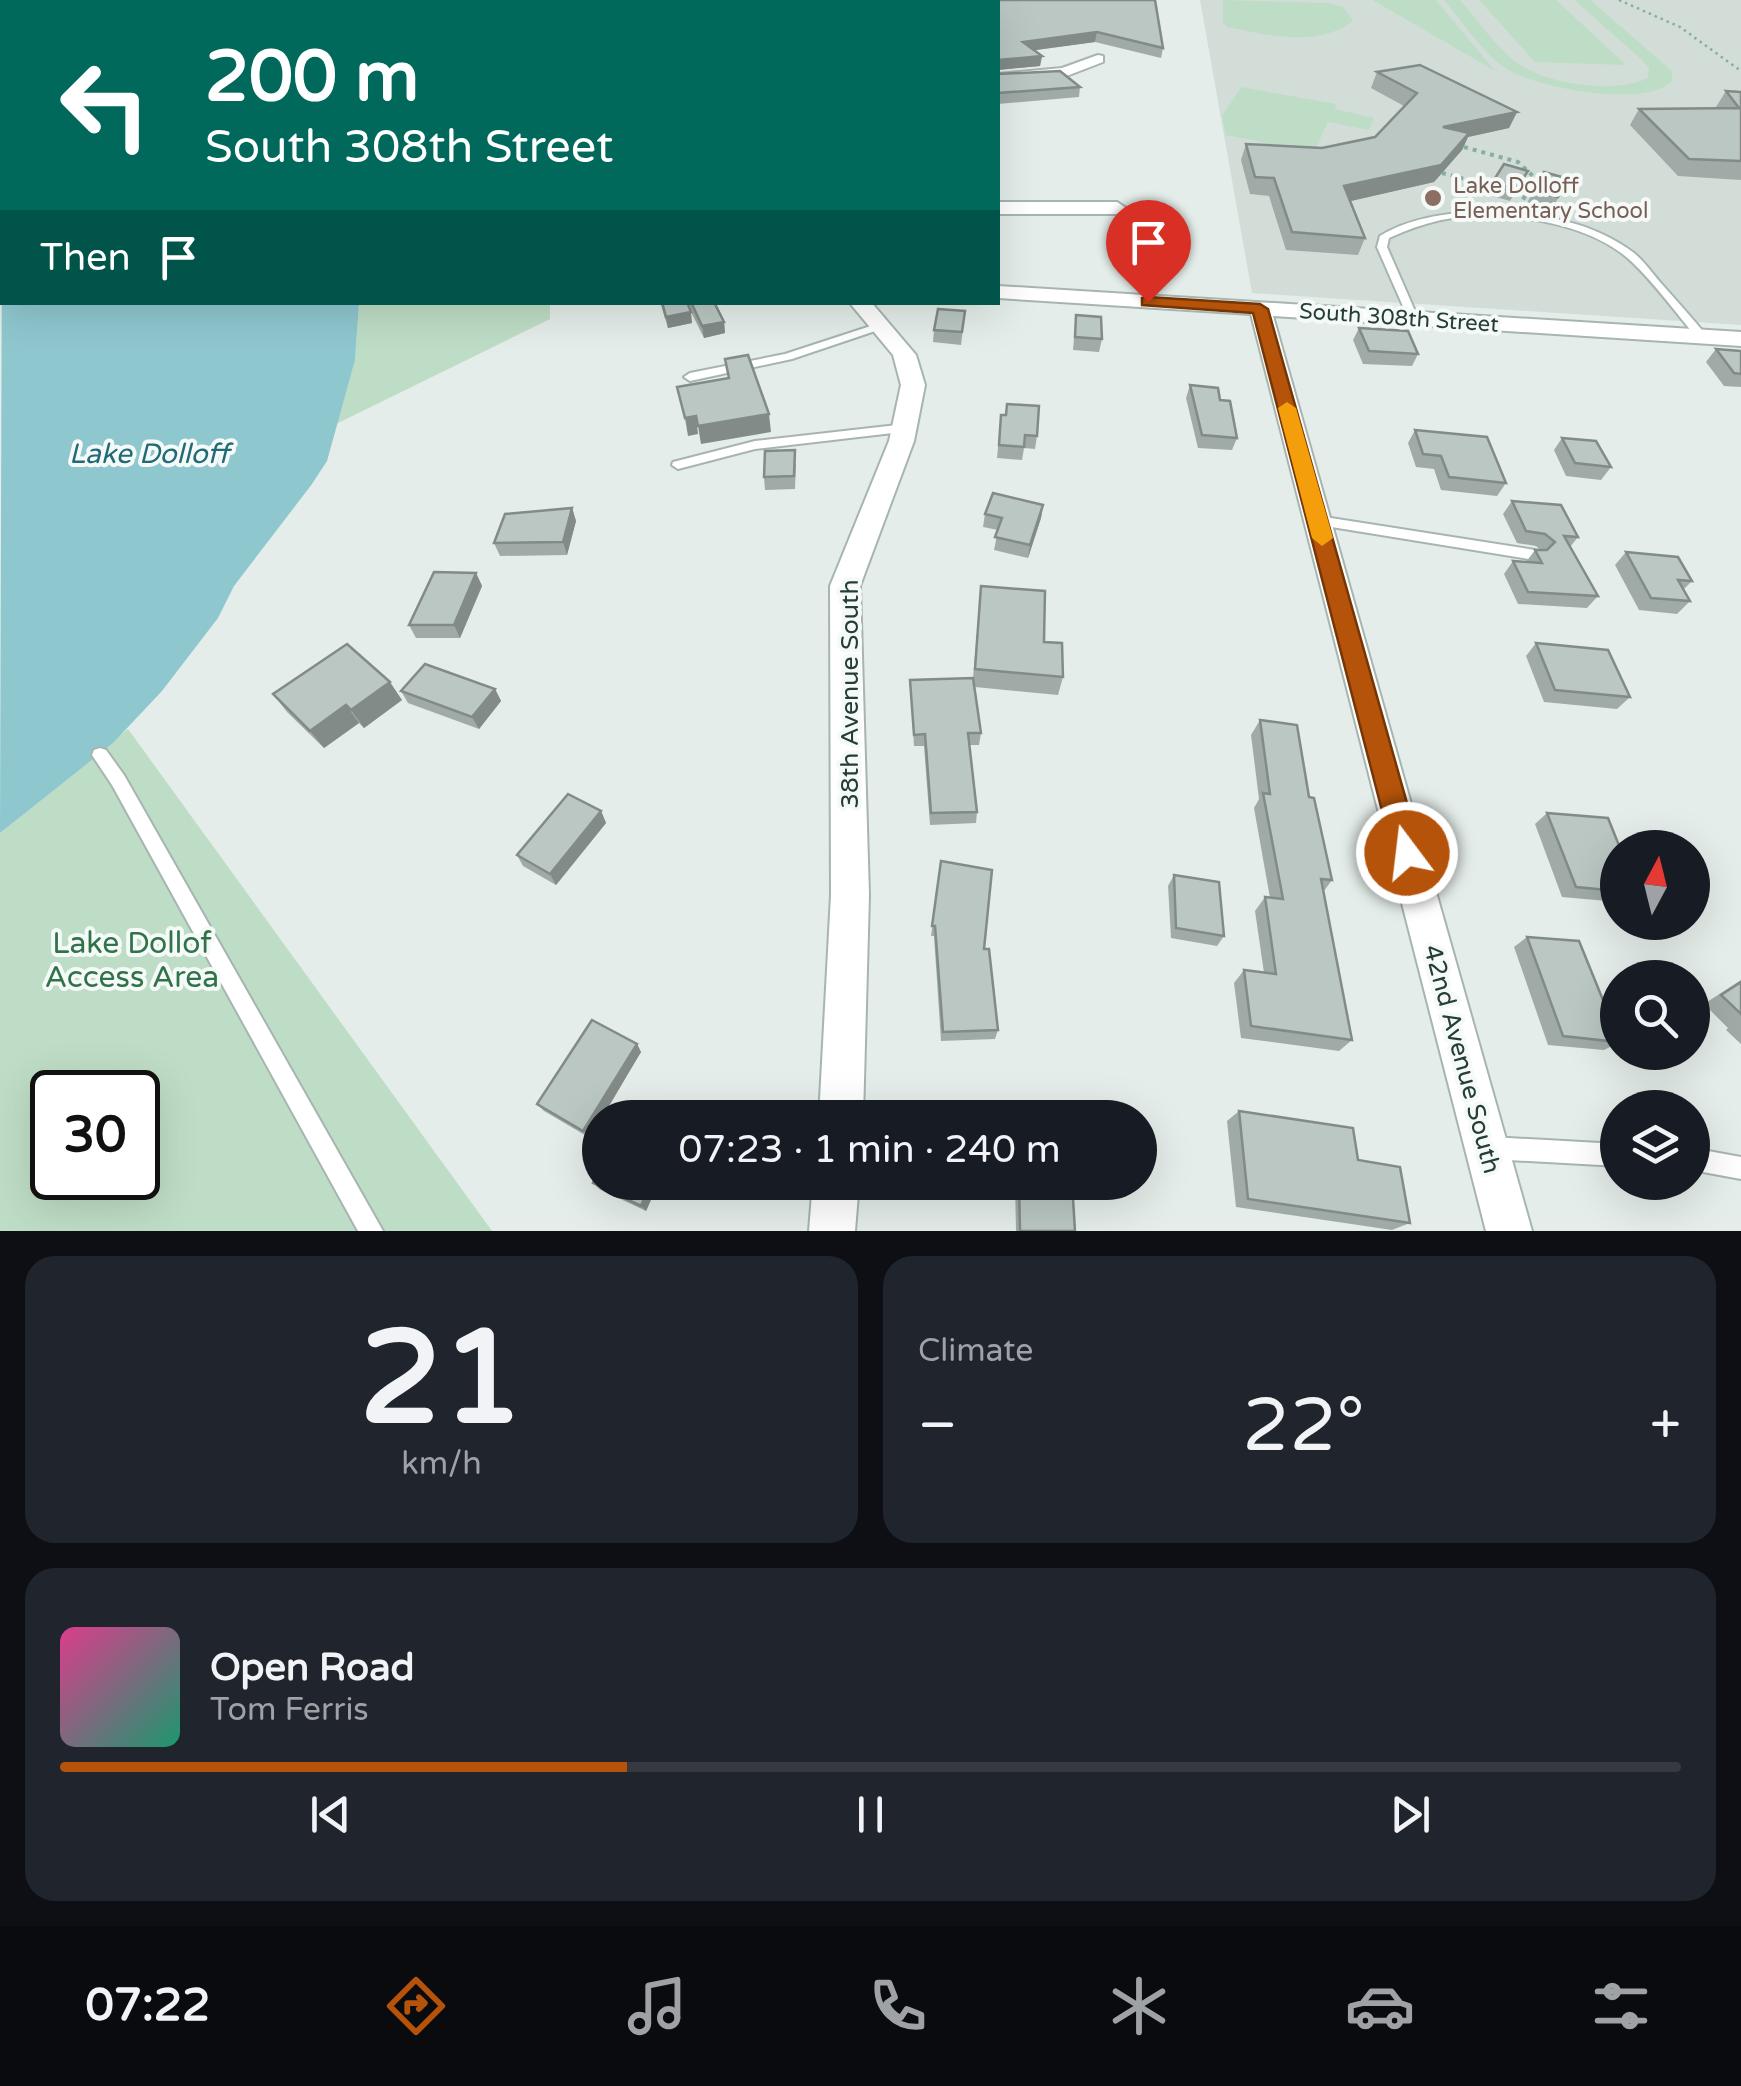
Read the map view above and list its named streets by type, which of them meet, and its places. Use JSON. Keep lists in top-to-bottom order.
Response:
{
  "streets": {
    "street": ["South 308th Street", "38th Avenue South", "42nd Avenue South"]
  },
  "crossings": [
    ["South 308th Street", "42nd Avenue South"]
  ],
  "water": ["Lake Dolloff"],
  "parks": ["Lake Dollof Access Area"],
  "places": ["Lake Dolloff Elementary School"],
  "north": "top",
  "page": {
    "turn": ["200 m", "South 308th Street"],
    "then": "Then",
    "limit": "30",
    "trip": "07:23 · 1 min · 240 m",
    "tile": [
      ["21", "km/h"],
      "Climate"
    ],
    "heat": ["−", "22°", "+"],
    "song": ["Open Road", "Tom Ferris"],
    "tabs": "07:22"
  }
}
